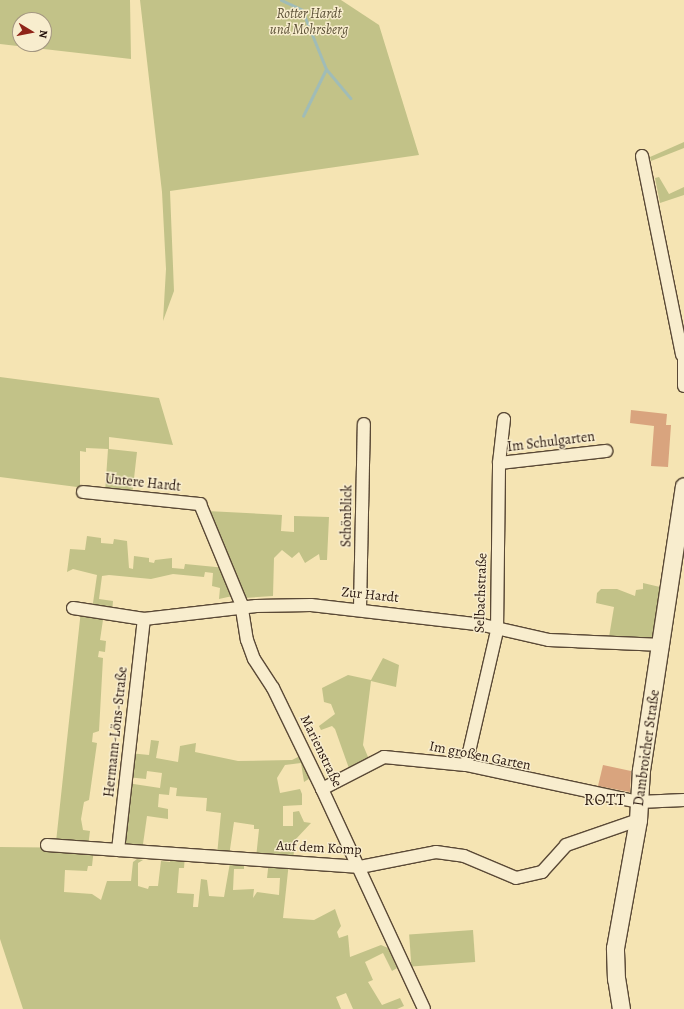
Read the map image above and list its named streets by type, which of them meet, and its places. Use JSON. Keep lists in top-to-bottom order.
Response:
{
  "streets": {
    "street": [
      "Im Schulgarten",
      "Untere Hardt",
      "Schönblick",
      "Selbachstraße",
      "Zur Hardt",
      "Hermann-Löns-Straße",
      "Dambroicher Straße",
      "Marienstraße",
      "Im großen Garten",
      "Auf dem Komp"
    ]
  },
  "crossings": [
    ["Im Schulgarten", "Selbachstraße"],
    ["Untere Hardt", "Marienstraße"],
    ["Schönblick", "Zur Hardt"],
    ["Selbachstraße", "Zur Hardt"],
    ["Selbachstraße", "Im großen Garten"],
    ["Zur Hardt", "Hermann-Löns-Straße"],
    ["Zur Hardt", "Dambroicher Straße"],
    ["Zur Hardt", "Marienstraße"],
    ["Hermann-Löns-Straße", "Auf dem Komp"],
    ["Dambroicher Straße", "Im großen Garten"],
    ["Dambroicher Straße", "Auf dem Komp"],
    ["Marienstraße", "Im großen Garten"],
    ["Marienstraße", "Auf dem Komp"]
  ],
  "districts": ["ROTT"],
  "parks": ["Rotter Hardt und Mohrsberg"],
  "north": "right"
}
